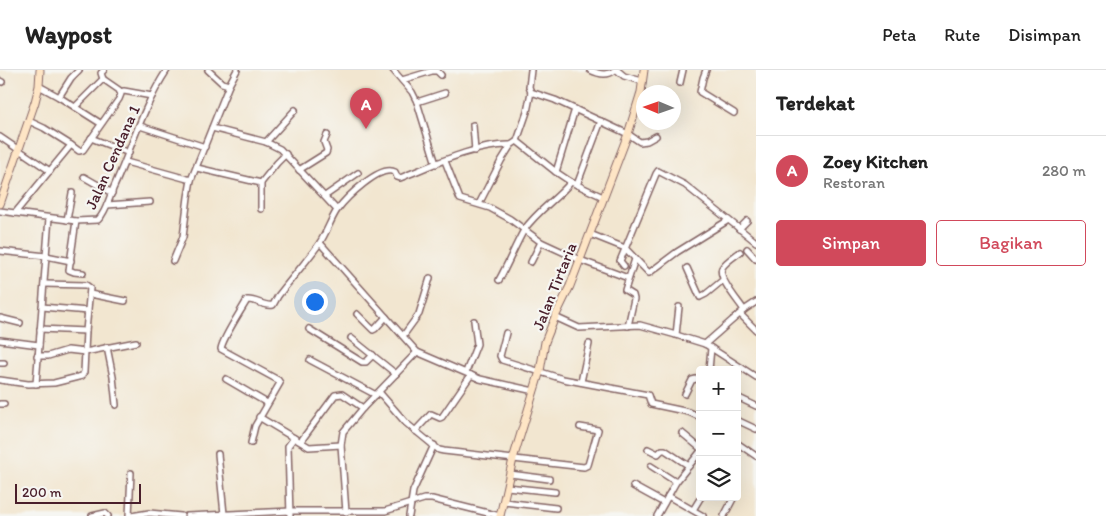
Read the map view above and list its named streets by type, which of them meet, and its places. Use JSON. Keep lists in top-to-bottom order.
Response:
{
  "streets": {
    "street": ["Jalan Cendana 1", "Jalan Tirtaria"]
  },
  "scale_bar": "200 m",
  "north": "left",
  "page": {
    "header": "Waypost",
    "nav": ["Peta", "Rute", "Disimpan"],
    "heading": "Terdekat",
    "pins": "A",
    "list": [
      {
        "mark": "A",
        "name": "Zoey Kitchen",
        "note": "Restoran",
        "value": "280 m"
      }
    ],
    "buttons": ["Simpan", "Bagikan"],
    "map_buttons": ["+", "−"],
    "scale": "200 m"
  }
}
